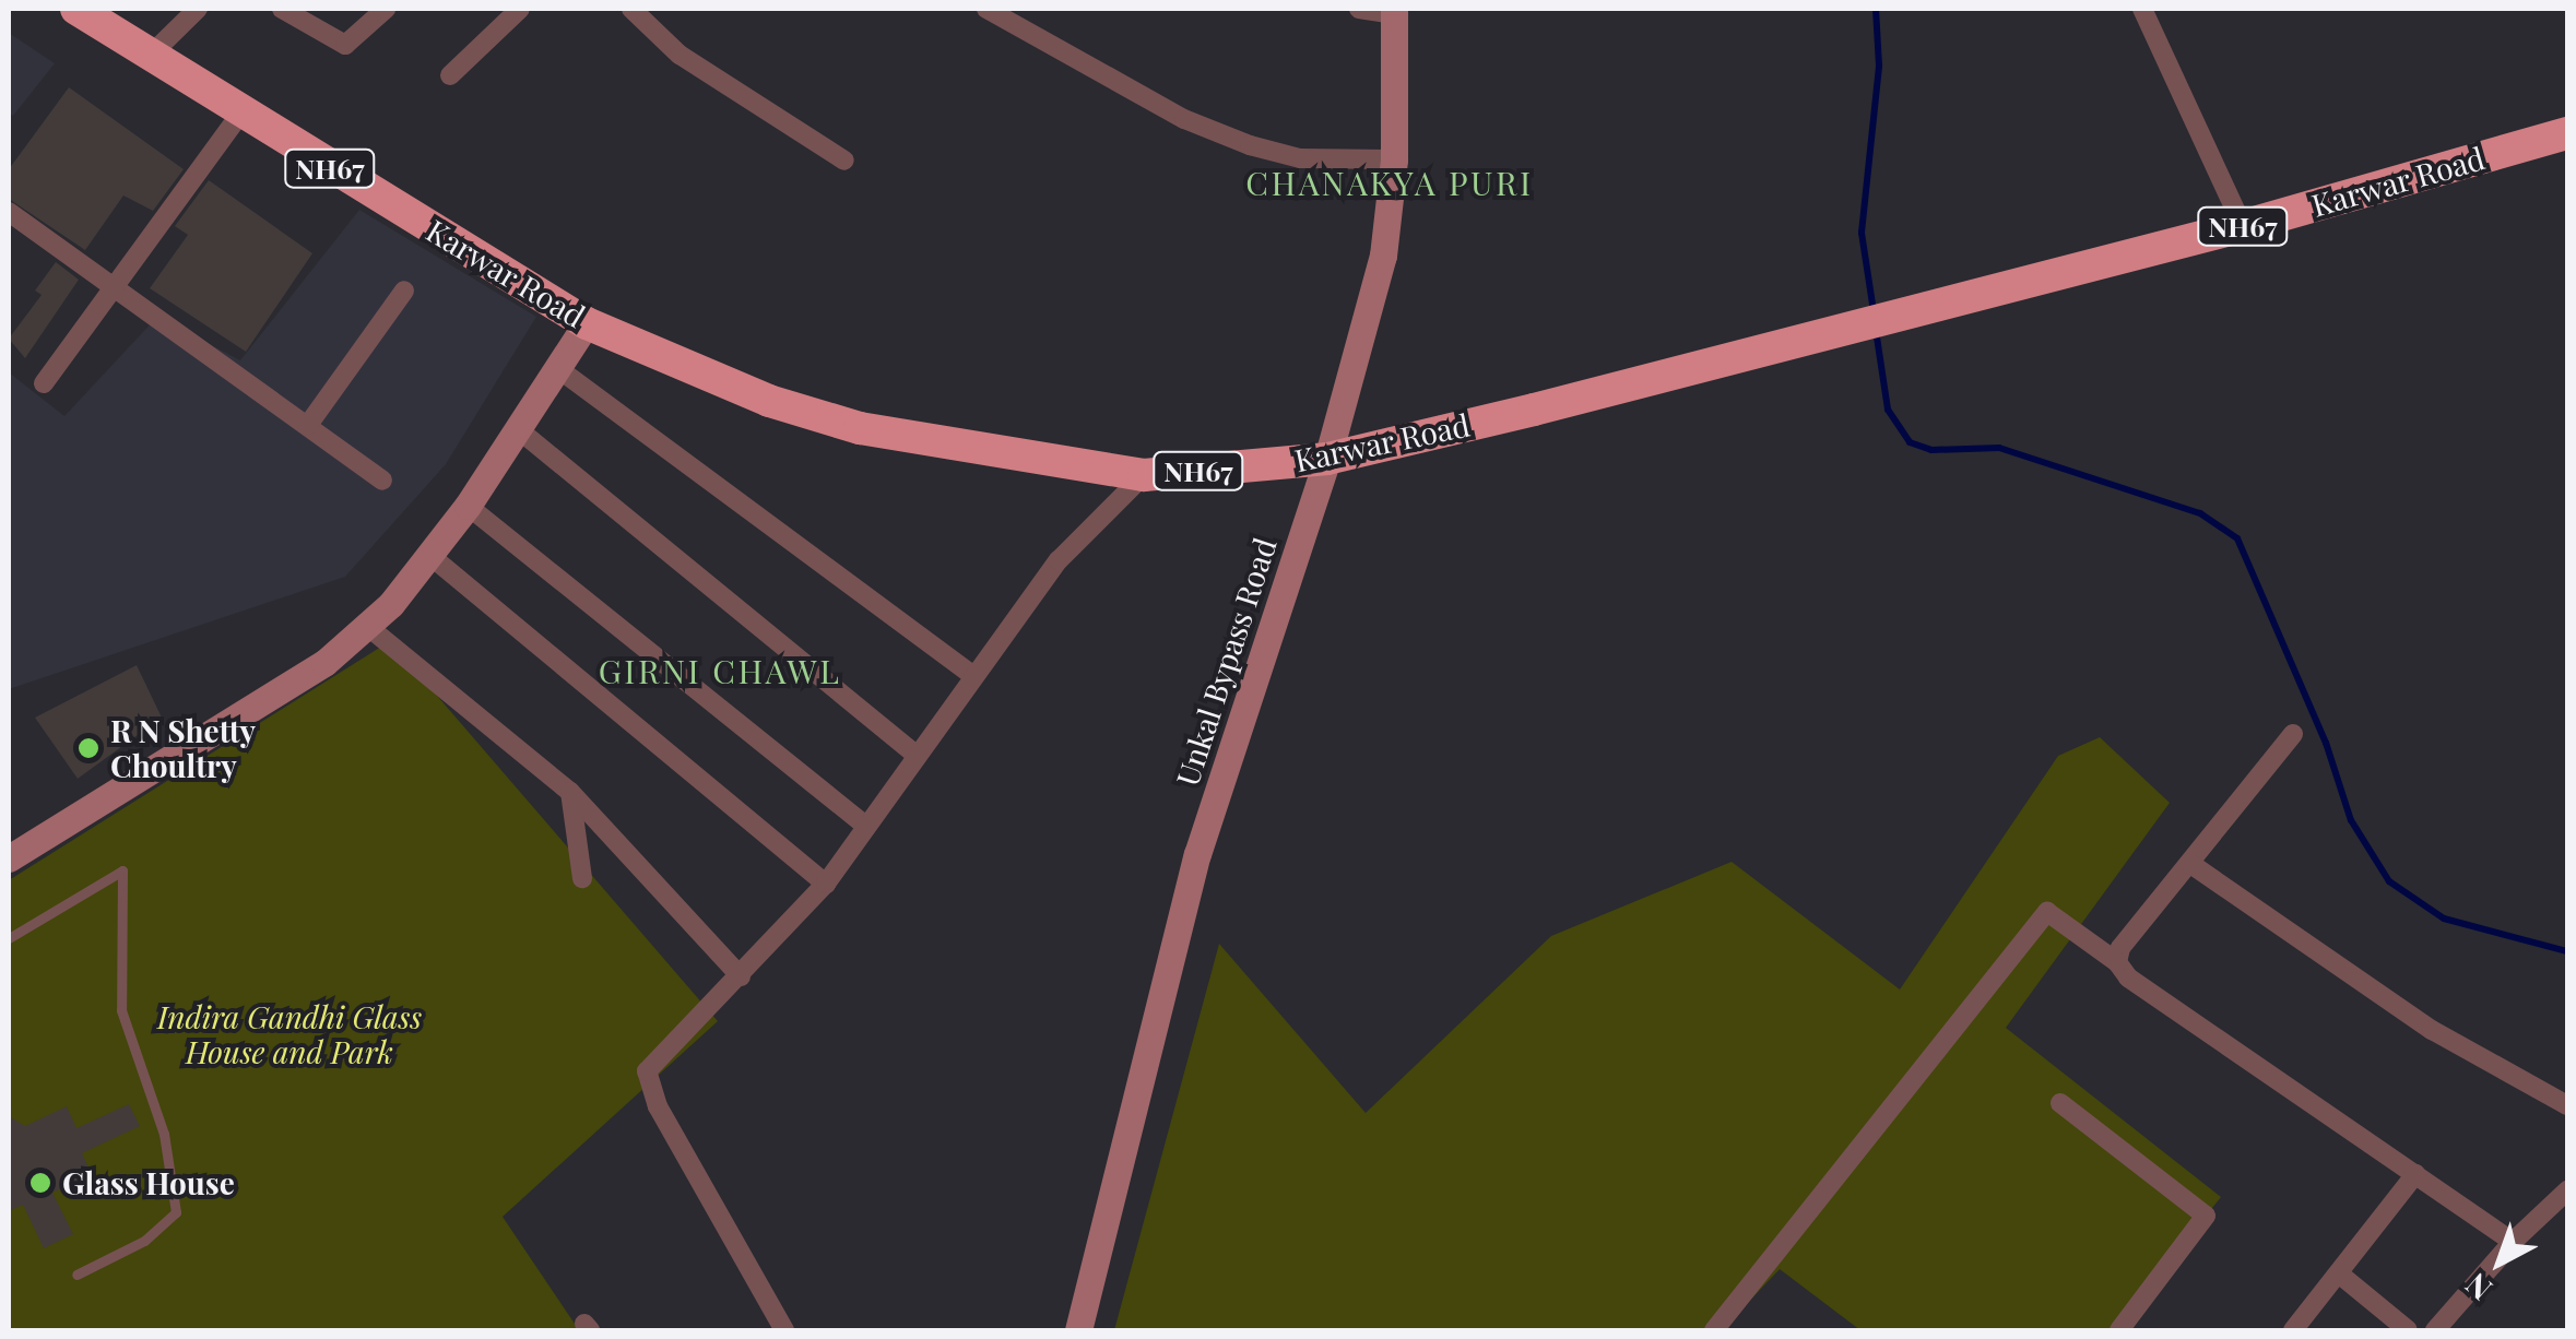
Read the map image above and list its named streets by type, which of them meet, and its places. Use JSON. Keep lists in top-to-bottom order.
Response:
{
  "streets": {
    "highway": ["NH67", "Karwar Road"],
    "main road": ["Unkal Bypass Road"]
  },
  "crossings": [
    ["Karwar Road", "Unkal Bypass Road"]
  ],
  "districts": ["CHANAKYA PURI", "GIRNI CHAWL"],
  "parks": ["Indira Gandhi Glass House and Park"],
  "places": ["R N Shetty Choultry", "Glass House"],
  "north": "bottom left"
}
